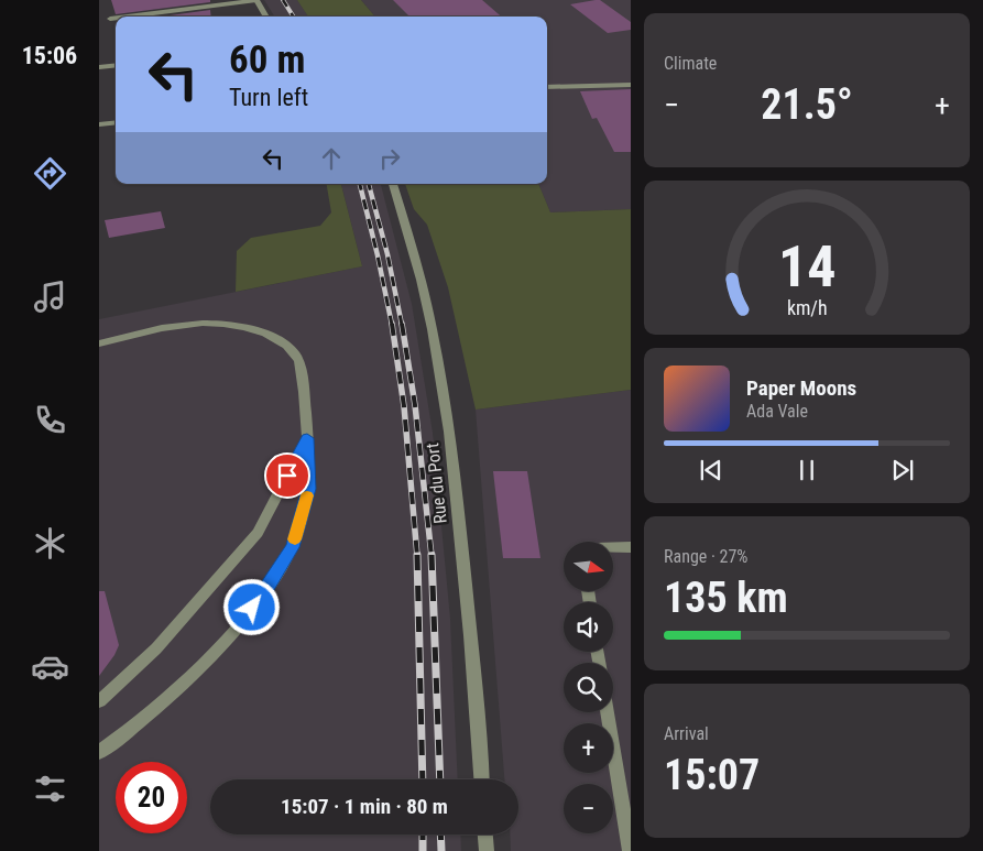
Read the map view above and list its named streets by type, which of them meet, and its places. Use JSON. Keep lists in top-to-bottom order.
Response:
{
  "streets": {
    "street": ["Rue du Port"]
  },
  "north": "right",
  "page": {
    "tabs": "15:06",
    "tile": [
      "Climate",
      ["Range · 27%", "135 km"],
      ["Arrival", "15:07"]
    ],
    "turn": ["60 m", "Turn left"],
    "heat": ["−", "21.5°", "+"],
    "song": ["Paper Moons", "Ada Vale"],
    "map_buttons": ["+", "−"],
    "limit": "20",
    "trip": "15:07 · 1 min · 80 m",
    "gauge": ["14", "km/h"]
  }
}
